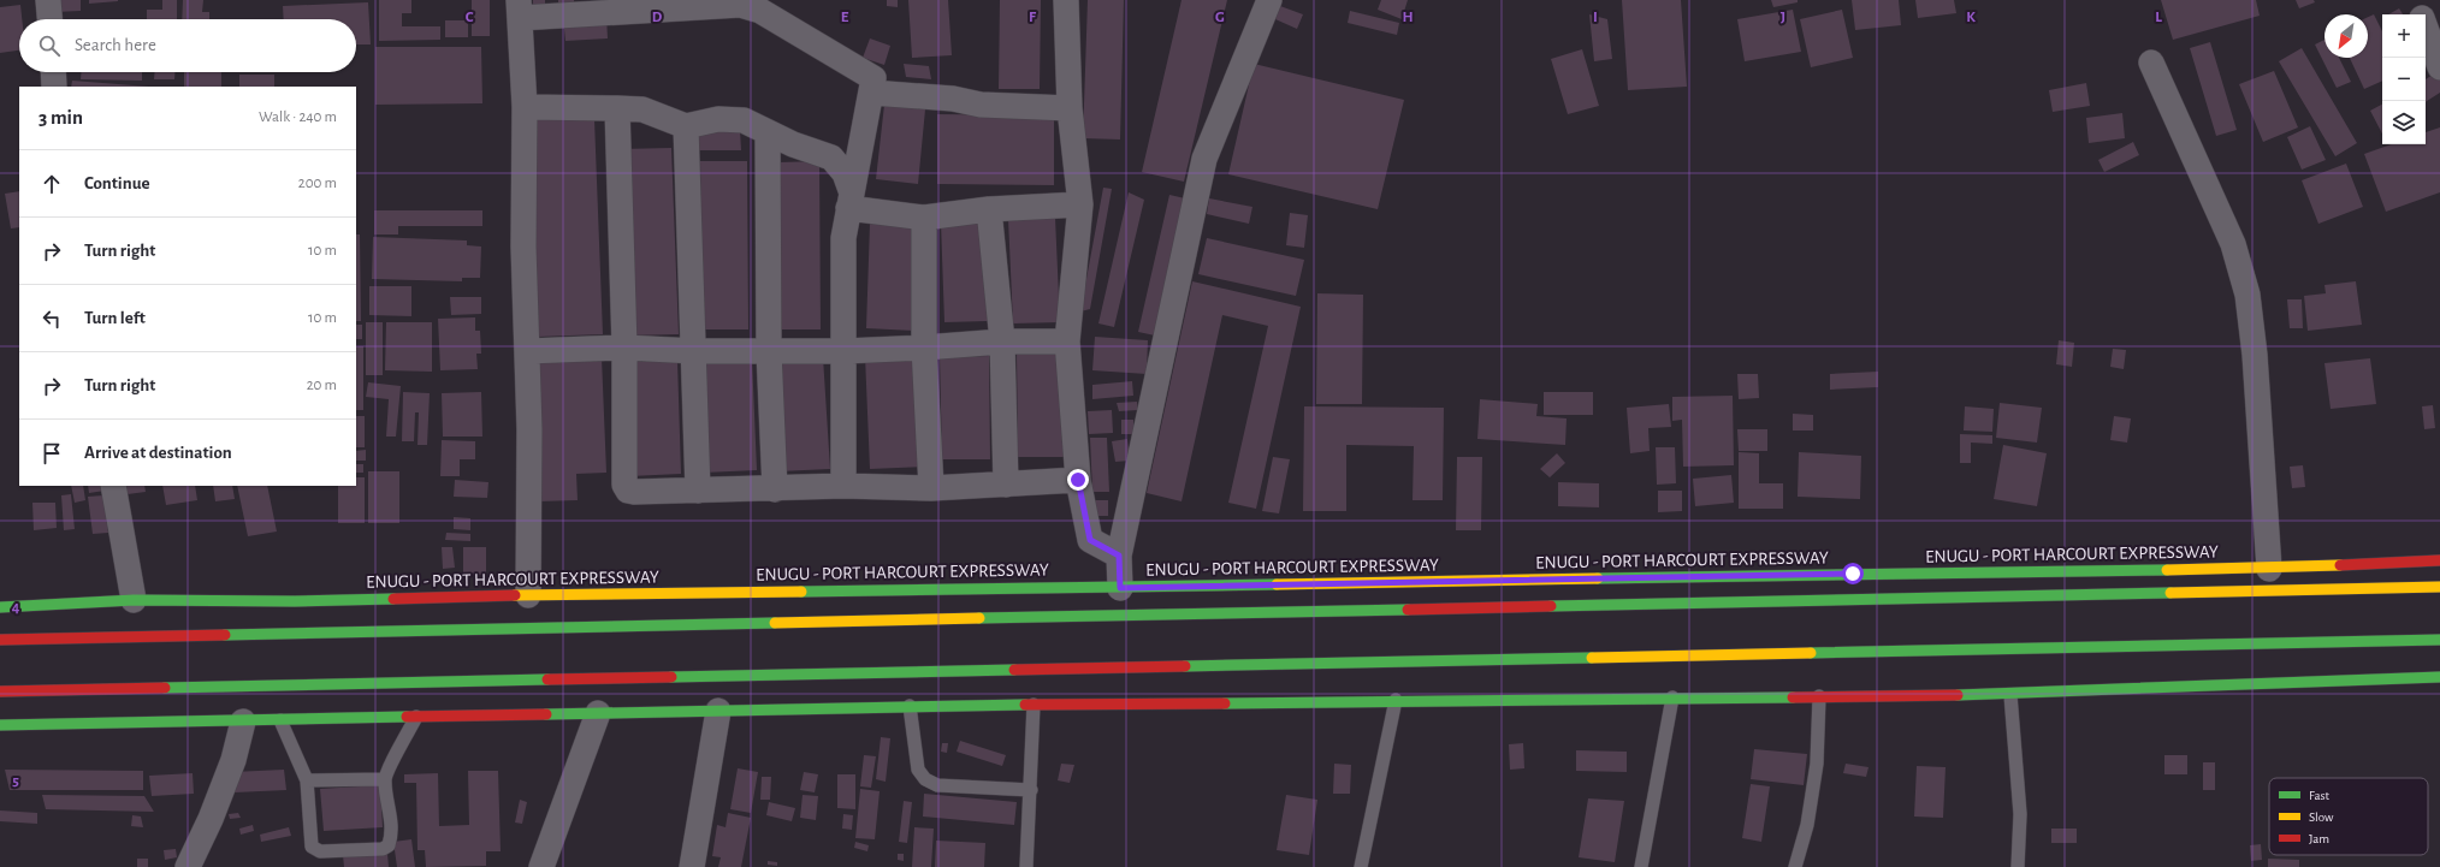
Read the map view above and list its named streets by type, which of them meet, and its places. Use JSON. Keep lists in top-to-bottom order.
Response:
{
  "streets": {
    "main road": ["ENUGU - PORT HARCOURT EXPRESSWAY"]
  },
  "legend": ["Fast", "Slow", "Jam"],
  "north": "bottom left",
  "page": {
    "map_buttons": ["+", "−"],
    "search": "Search here",
    "heading": ["3 min", "Walk · 240 m"],
    "list": [
      ["Continue", "200 m"],
      ["Turn right", "10 m"],
      ["Turn left", "10 m"],
      ["Turn right", "20 m"],
      "Arrive at destination"
    ]
  },
  "grid": {
    "columns": [
      "C",
      "D",
      "E",
      "F",
      "G",
      "H",
      "I",
      "J",
      "K",
      "L"
    ],
    "rows": ["4", "5"]
  }
}
